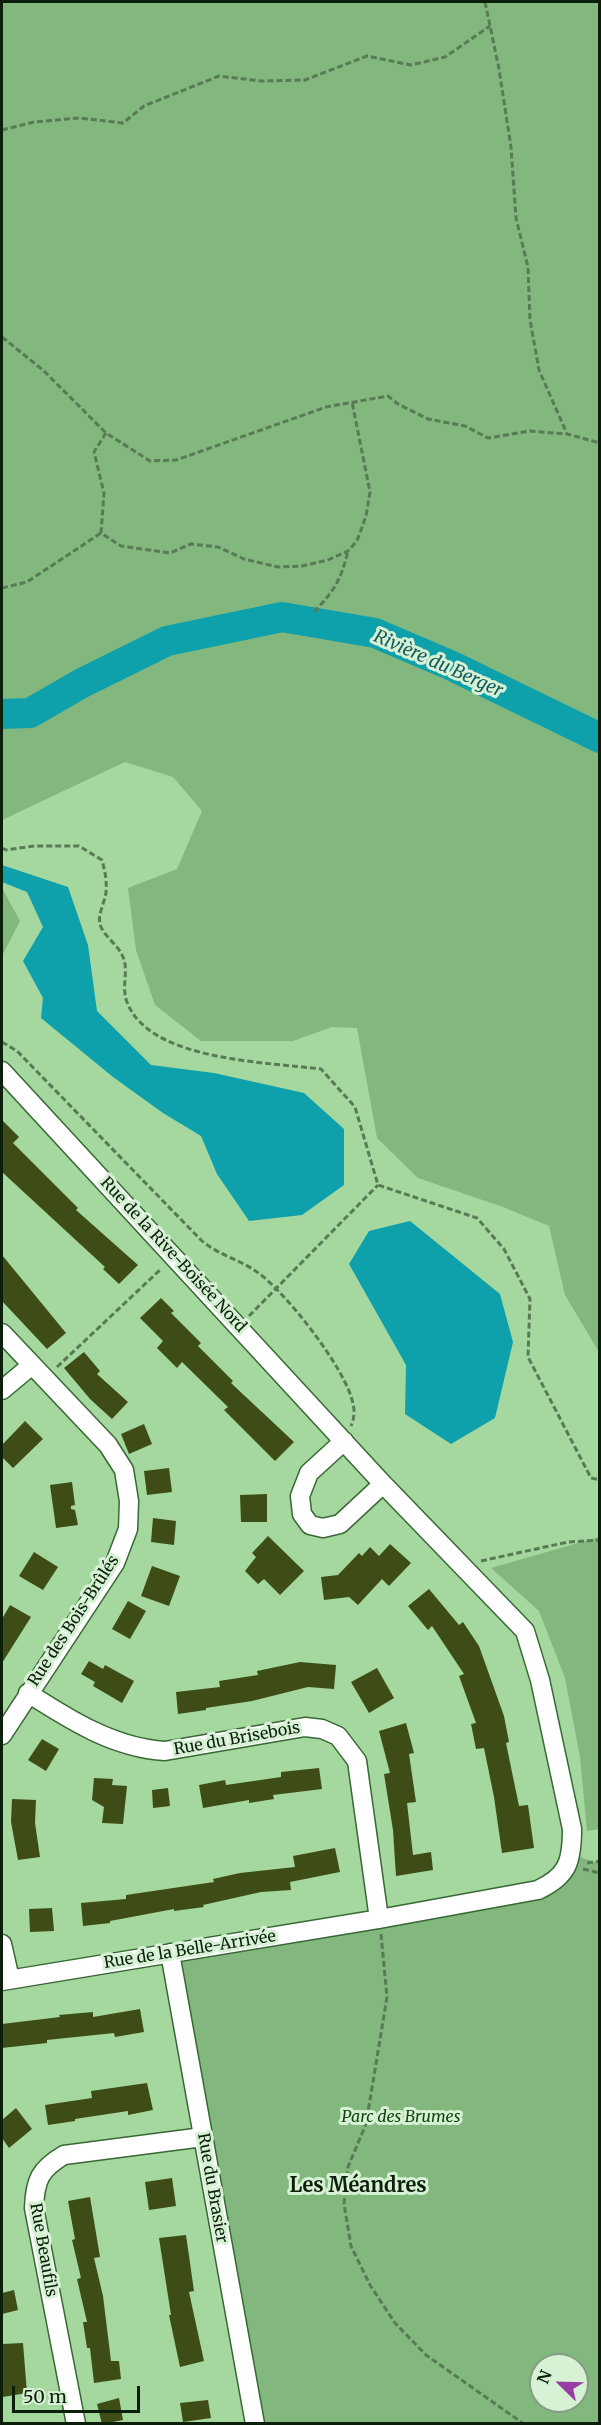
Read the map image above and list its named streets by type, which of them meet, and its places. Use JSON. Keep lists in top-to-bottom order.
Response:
{
  "streets": {
    "street": [
      "Rue de la Rive-Boisée Nord",
      "Rue des Bois-Brûlés",
      "Rue du Brisebois",
      "Rue de la Belle-Arrivée",
      "Rue du Brasier",
      "Rue Beaufils"
    ]
  },
  "crossings": [
    ["Rue de la Rive-Boisée Nord", "Rue du Brisebois"],
    ["Rue de la Rive-Boisée Nord", "Rue de la Belle-Arrivée"],
    ["Rue des Bois-Brûlés", "Rue du Brisebois"],
    ["Rue du Brisebois", "Rue de la Belle-Arrivée"],
    ["Rue de la Belle-Arrivée", "Rue du Brasier"],
    ["Rue du Brasier", "Rue Beaufils"]
  ],
  "districts": ["Les Méandres"],
  "water": ["Rivière du Berger"],
  "parks": ["Parc des Brumes"],
  "scale_bar": "50 m",
  "north": "top left"
}
